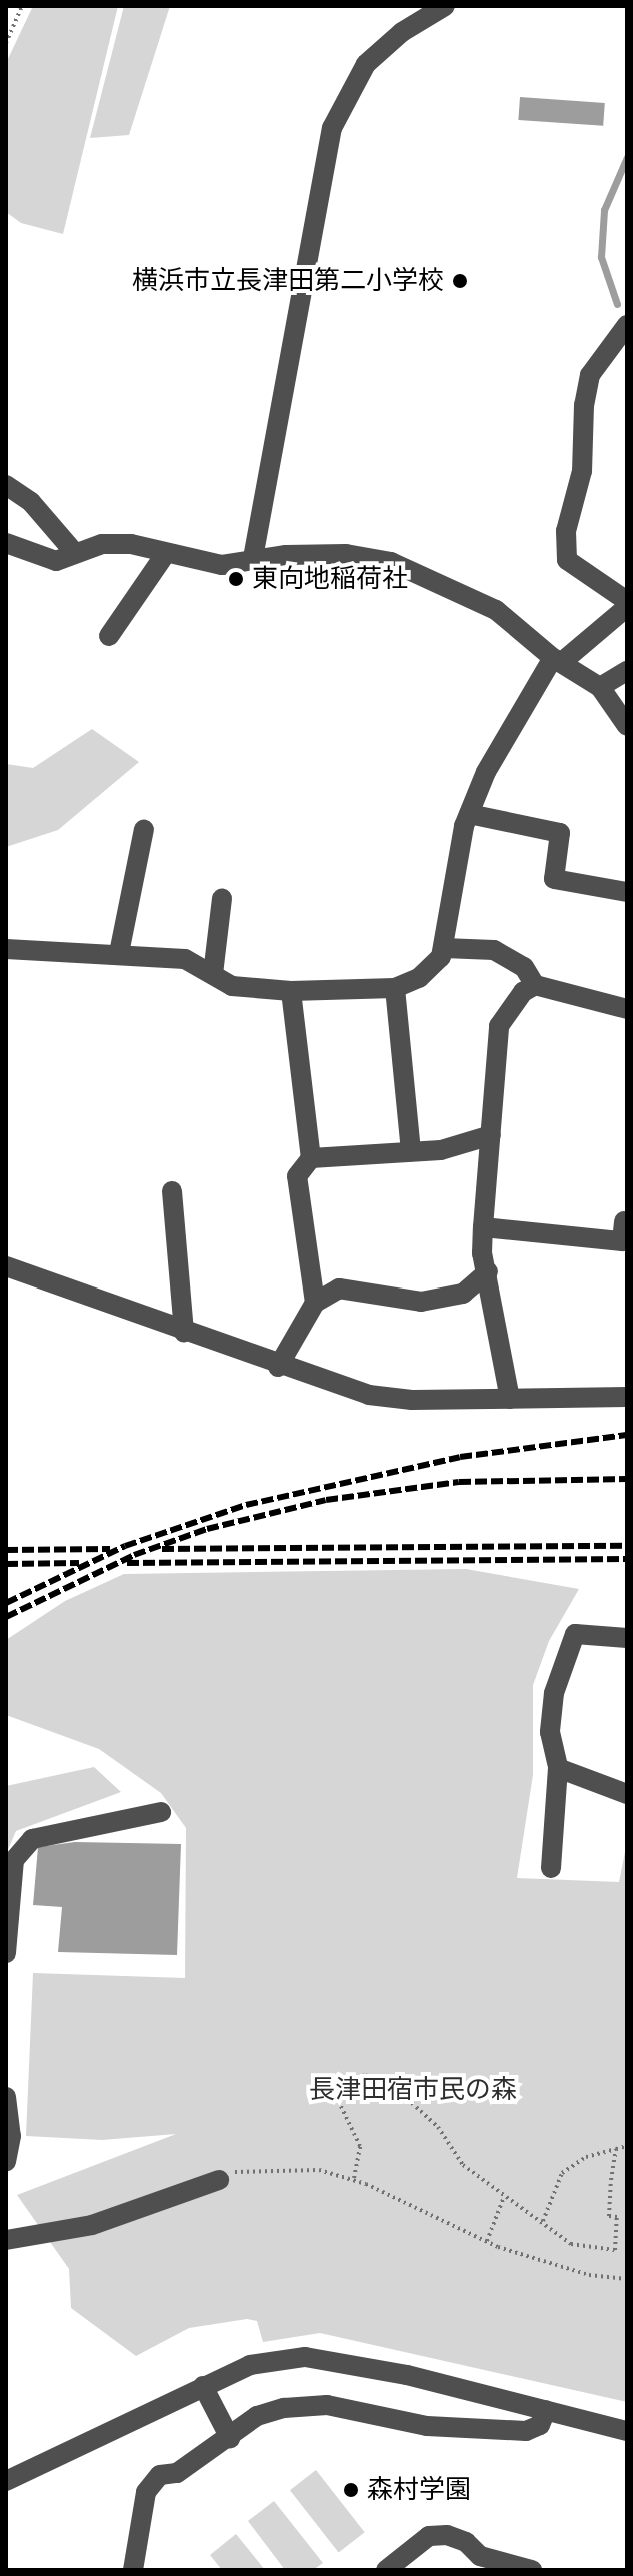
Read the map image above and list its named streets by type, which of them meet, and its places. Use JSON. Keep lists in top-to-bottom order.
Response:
{
  "parks": ["長津田宿市民の森"],
  "places": ["横浜市立長津田第二小学校", "東向地稲荷社", "森村学園"]
}
